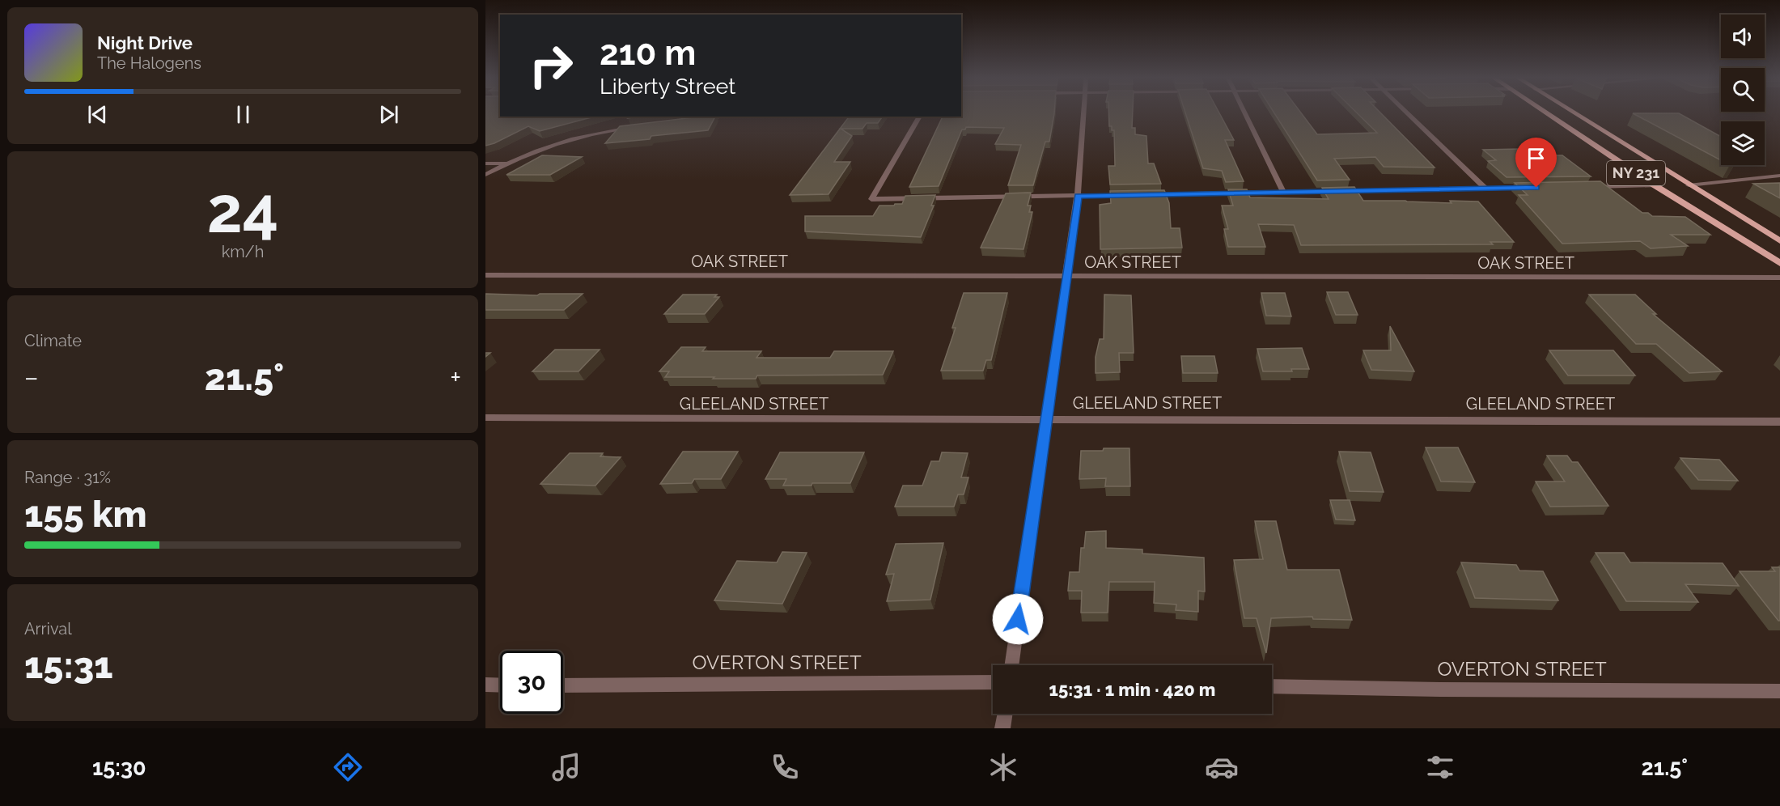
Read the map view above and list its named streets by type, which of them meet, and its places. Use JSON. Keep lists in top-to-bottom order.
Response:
{
  "streets": {
    "main road": ["NY 231"],
    "street": ["OAK STREET", "GLEELAND STREET", "OVERTON STREET"]
  },
  "page": {
    "turn": ["210 m", "Liberty Street"],
    "song": ["Night Drive", "The Halogens"],
    "tile": [
      ["24", "km/h"],
      "Climate",
      ["Range · 31%", "155 km"],
      ["Arrival", "15:31"]
    ],
    "heat": ["−", "21.5°", "+"],
    "limit": "30",
    "trip": "15:31 · 1 min · 420 m",
    "tabs": ["15:30", "21.5°"]
  }
}
